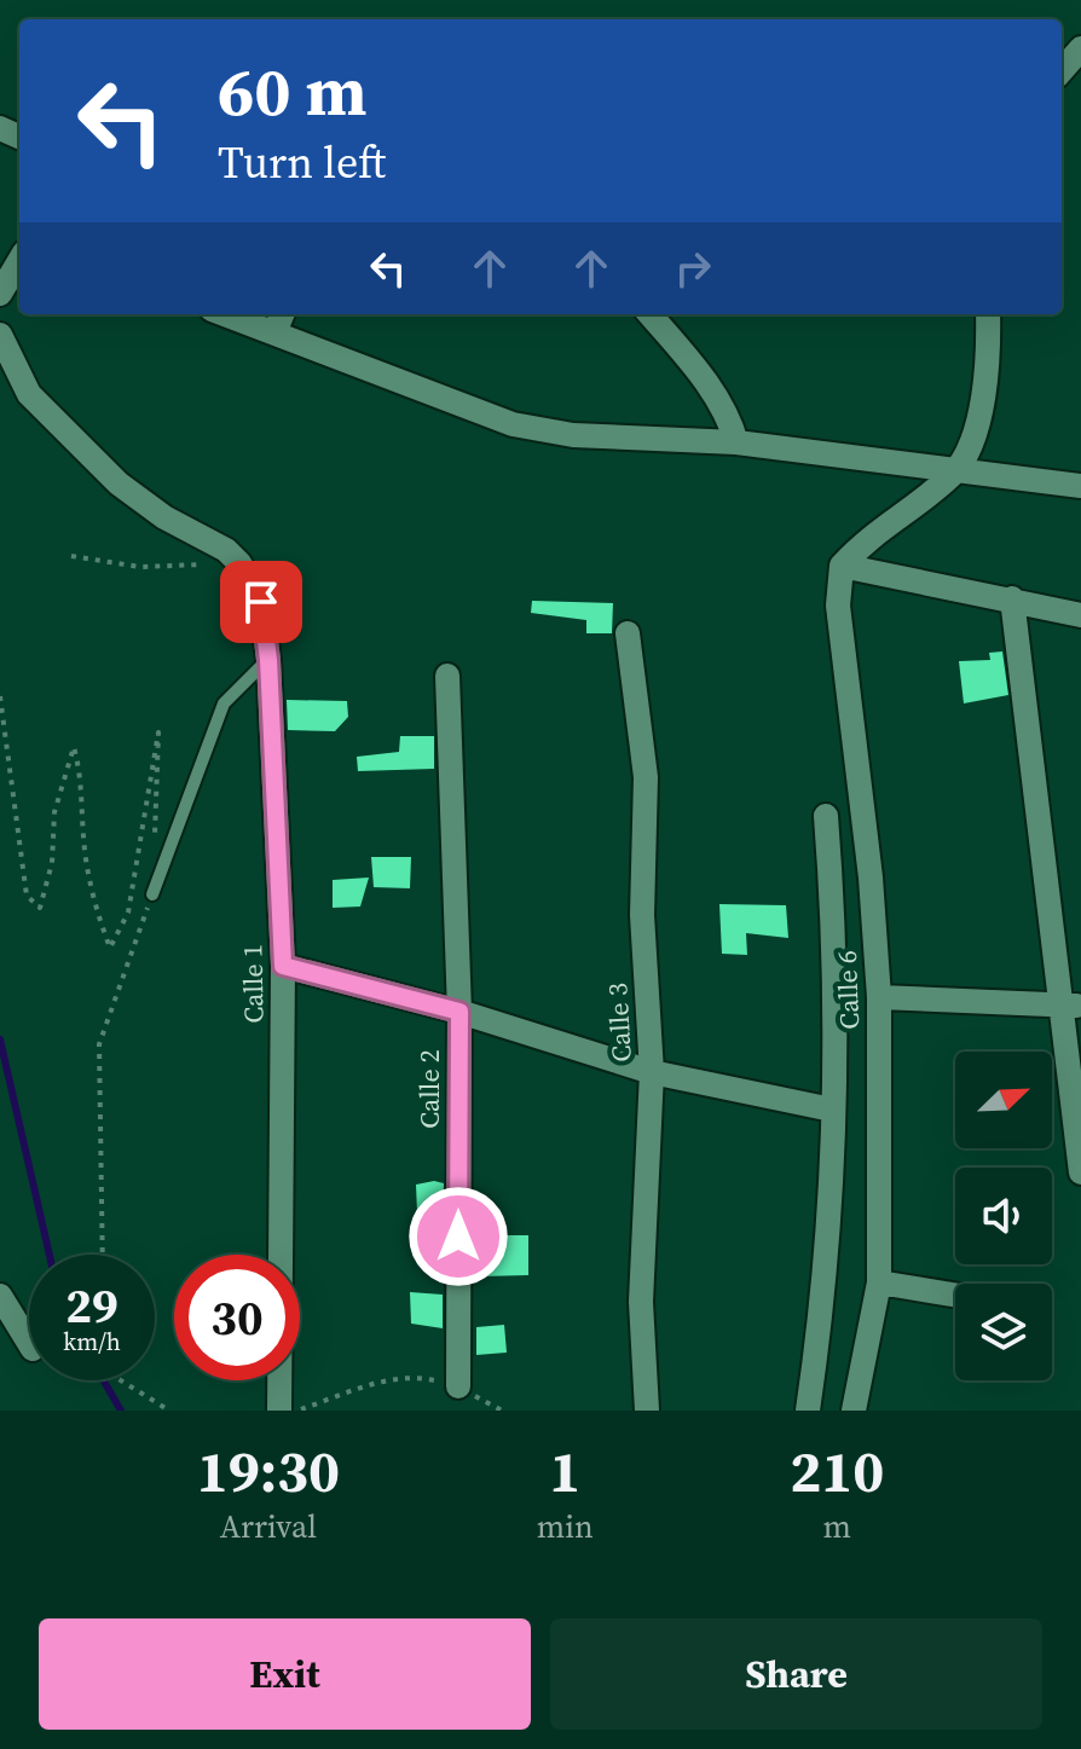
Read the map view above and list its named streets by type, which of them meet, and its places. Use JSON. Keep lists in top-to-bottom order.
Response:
{
  "streets": {
    "street": [
      "Calle 1",
      "Calle 6",
      "Calle 3",
      "Calle 2"
    ]
  },
  "north": "top right",
  "page": {
    "turn": ["60 m", "Turn left"],
    "speed": "29 km/h",
    "limit": "30",
    "eta": [
      "19:30",
      "Arrival",
      "1",
      "min",
      "210",
      "m"
    ],
    "buttons": ["Exit", "Share"]
  }
}
